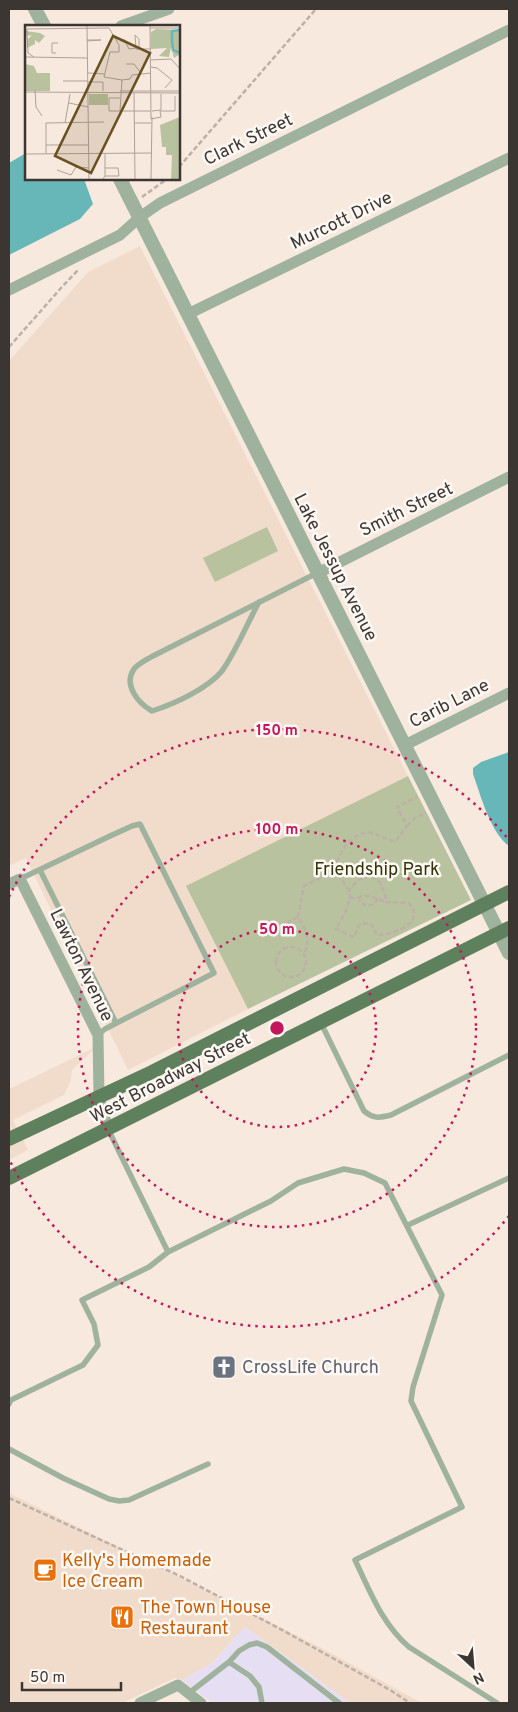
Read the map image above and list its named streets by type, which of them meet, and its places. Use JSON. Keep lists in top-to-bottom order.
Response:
{
  "streets": {
    "main road": ["West Broadway Street"],
    "street": [
      "Clark Street",
      "Murcott Drive",
      "Smith Street",
      "Lake Jessup Avenue",
      "Carib Lane",
      "Lawton Avenue"
    ]
  },
  "crossings": [
    ["Clark Street", "Lake Jessup Avenue"],
    ["Murcott Drive", "Lake Jessup Avenue"],
    ["Smith Street", "Lake Jessup Avenue"],
    ["Lake Jessup Avenue", "Carib Lane"],
    ["Lake Jessup Avenue", "West Broadway Street"],
    ["Lawton Avenue", "West Broadway Street"]
  ],
  "parks": ["Friendship Park"],
  "places": {
    "church": ["CrossLife Church"],
    "cafe": ["Kelly's Homemade Ice Cream"],
    "restaurant": ["The Town House Restaurant"]
  },
  "scale_bar": "50 m",
  "north": "bottom right",
  "rings": ["150 m", "100 m", "50 m"]
}
